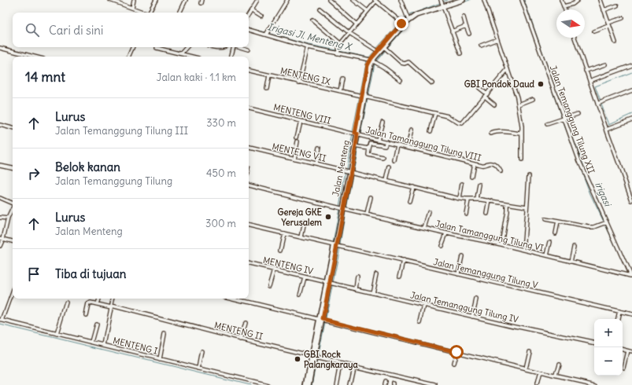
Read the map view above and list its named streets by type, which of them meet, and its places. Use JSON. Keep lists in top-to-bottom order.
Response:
{
  "streets": {
    "street": [
      "MENTENG IX",
      "MENTENG VIII",
      "Jalan Temanggung Tilung XII",
      "Jalan Tamanggung Tilung VIII",
      "MENTENG VII",
      "Jalan Menteng",
      "Jalan Tamanggung Tilung VI",
      "MENTENG IV",
      "Jalan Temanggung Tilung V",
      "Jalan Temanggung Tilung IV",
      "MENTENG II",
      "MENTENG I"
    ]
  },
  "crossings": [
    ["MENTENG VIII", "Jalan Tamanggung Tilung VIII"],
    ["MENTENG VIII", "Jalan Menteng"],
    ["Jalan Temanggung Tilung XII", "Jalan Tamanggung Tilung VI"],
    ["Jalan Tamanggung Tilung VIII", "Jalan Menteng"],
    ["MENTENG VII", "Jalan Menteng"],
    ["MENTENG IV", "Jalan Temanggung Tilung IV"]
  ],
  "water": ["Irigasi Jl. Menteng X", "irigasi"],
  "places": ["GBI Pondok Daud", "Gereja GKE Yerusalem", "GBI Rock Palangkaraya"],
  "north": "right",
  "page": {
    "search": "Cari di sini",
    "heading": ["14 mnt", "Jalan kaki · 1.1 km"],
    "list": [
      ["Lurus", "Jalan Temanggung Tilung III", "330 m"],
      ["Belok kanan", "Jalan Temanggung Tilung", "450 m"],
      ["Lurus", "Jalan Menteng", "300 m"],
      "Tiba di tujuan"
    ],
    "map_buttons": ["+", "−"]
  }
}
